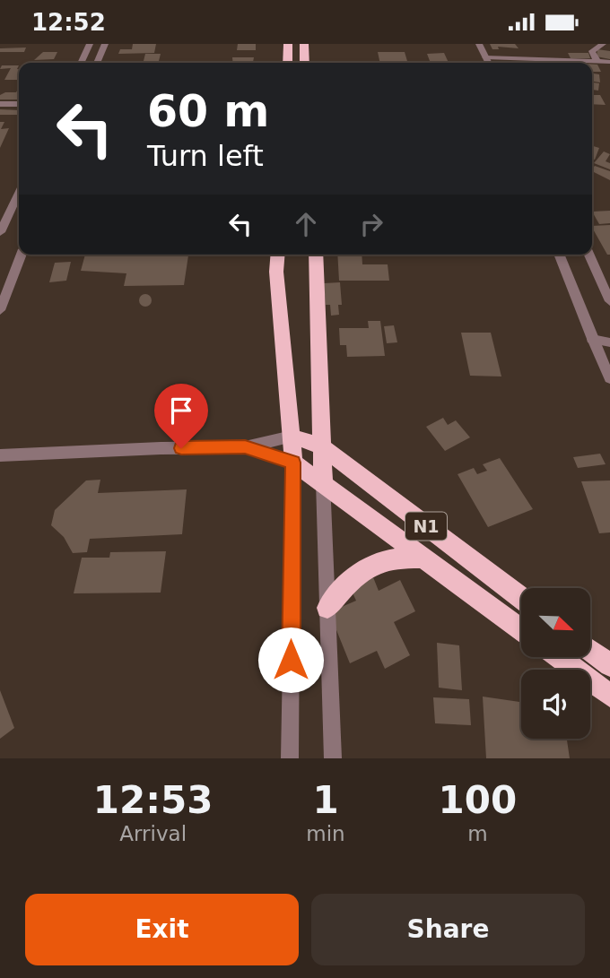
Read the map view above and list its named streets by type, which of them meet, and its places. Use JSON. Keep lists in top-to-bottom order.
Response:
{
  "streets": {
    "highway": ["N1"]
  },
  "north": "bottom right",
  "page": {
    "status": "12:52",
    "turn": ["60 m", "Turn left"],
    "eta": [
      "12:53",
      "Arrival",
      "1",
      "min",
      "100",
      "m"
    ],
    "buttons": ["Exit", "Share"]
  }
}
